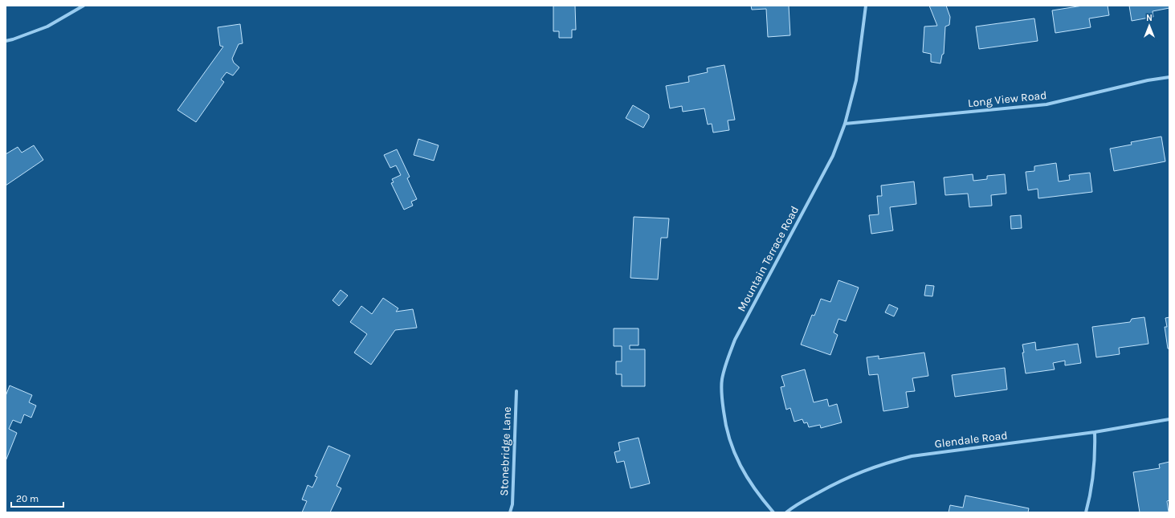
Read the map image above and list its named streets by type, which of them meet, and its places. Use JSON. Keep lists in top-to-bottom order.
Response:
{
  "streets": {
    "street": [
      "Long View Road",
      "Mountain Terrace Road",
      "Glendale Road",
      "Stonebridge Lane"
    ]
  },
  "crossings": [
    ["Long View Road", "Mountain Terrace Road"]
  ],
  "scale_bar": "20 m",
  "north": "top"
}
